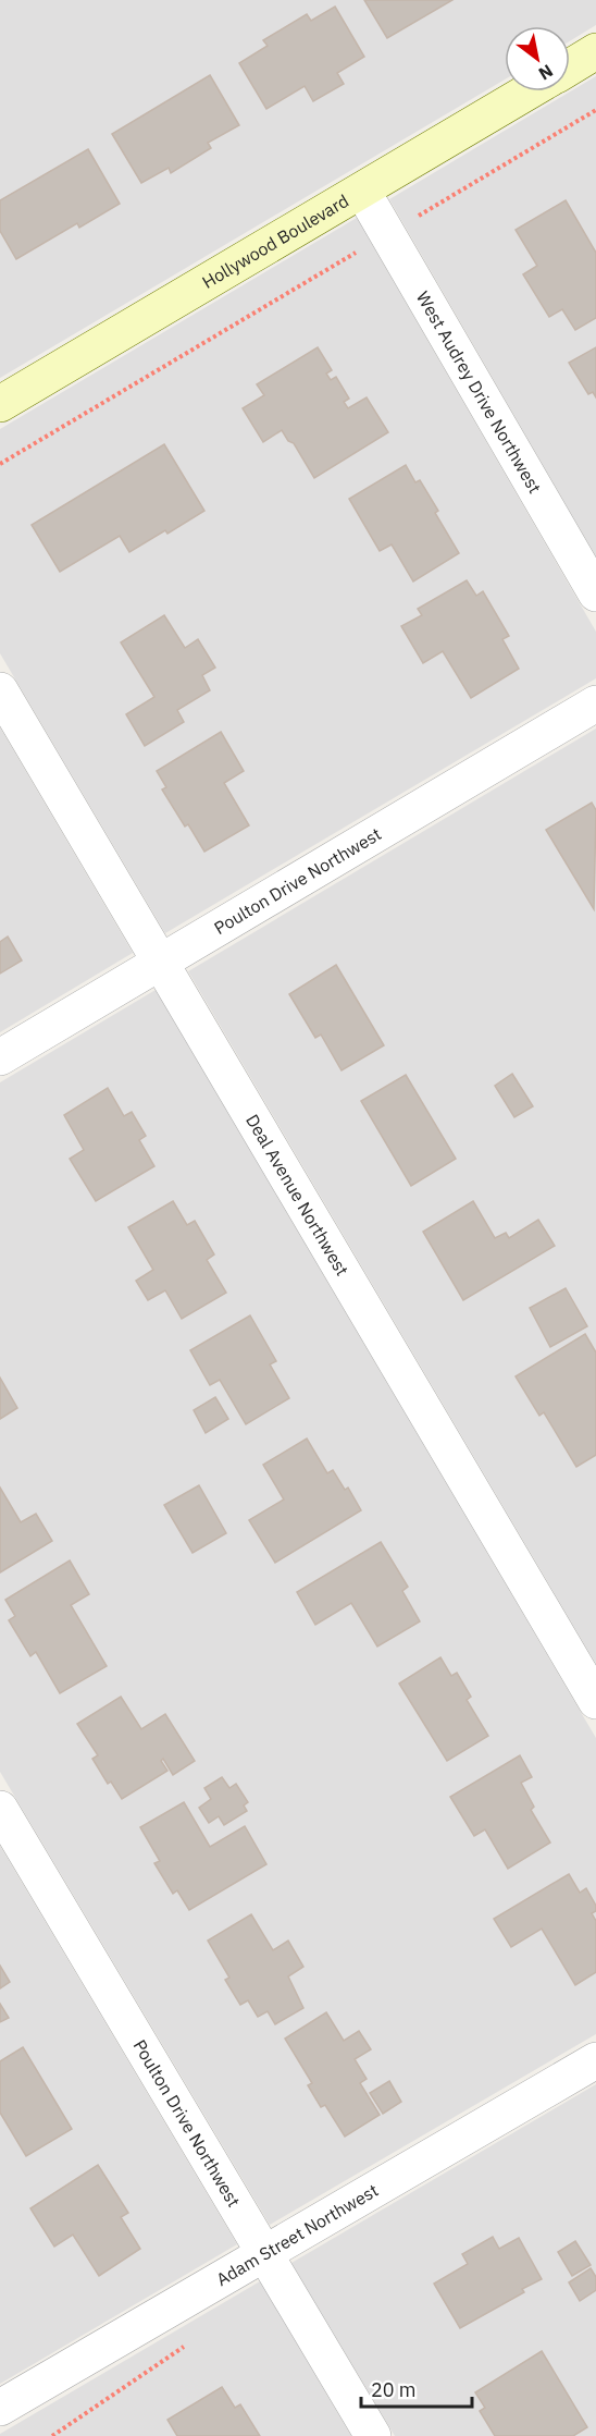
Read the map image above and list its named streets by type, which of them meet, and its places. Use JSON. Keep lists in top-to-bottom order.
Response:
{
  "streets": {
    "street": [
      "Hollywood Boulevard",
      "West Audrey Drive Northwest",
      "Poulton Drive Northwest",
      "Deal Avenue Northwest",
      "Adam Street Northwest"
    ]
  },
  "crossings": [
    ["Hollywood Boulevard", "West Audrey Drive Northwest"],
    ["Poulton Drive Northwest", "Deal Avenue Northwest"],
    ["Poulton Drive Northwest", "Adam Street Northwest"]
  ],
  "scale_bar": "20 m",
  "north": "bottom right"
}
